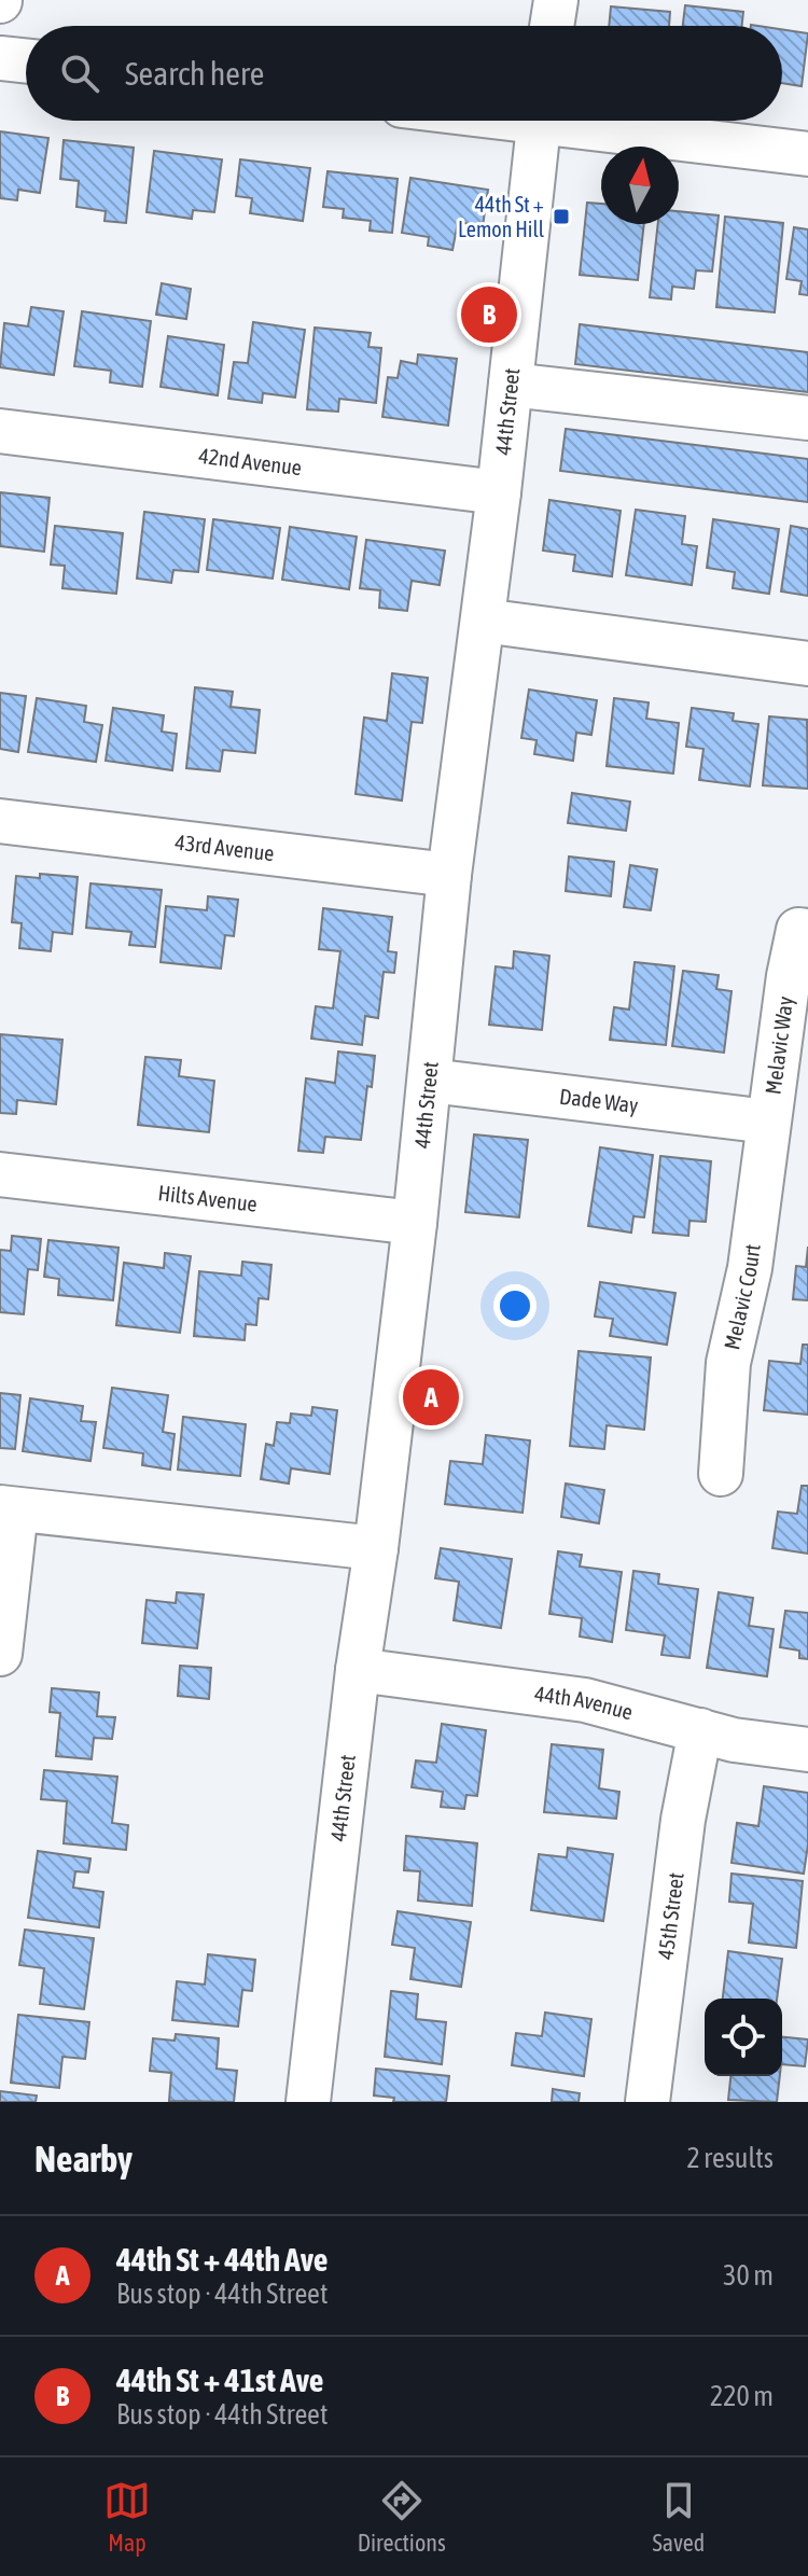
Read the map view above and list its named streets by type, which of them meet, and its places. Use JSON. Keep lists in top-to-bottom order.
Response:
{
  "streets": {
    "street": [
      "44th Street",
      "42nd Avenue",
      "43rd Avenue",
      "Melavic Way",
      "Dade Way",
      "Hilts Avenue",
      "Melavic Court",
      "44th Avenue",
      "45th Street"
    ]
  },
  "crossings": [
    ["44th Street", "42nd Avenue"],
    ["44th Street", "43rd Avenue"],
    ["44th Street", "Dade Way"],
    ["44th Street", "Hilts Avenue"],
    ["44th Street", "44th Avenue"],
    ["Melavic Way", "Dade Way"],
    ["Melavic Way", "Melavic Court"],
    ["Dade Way", "Melavic Court"],
    ["44th Avenue", "45th Street"]
  ],
  "places": {
    "transit": ["44th St + Lemon Hill"]
  },
  "north": "top",
  "page": {
    "search": "Search here",
    "pins": ["B", "A"],
    "heading": ["Nearby", "2 results"],
    "list": [
      {
        "mark": "A",
        "name": "44th St + 44th Ave",
        "note": "Bus stop · 44th Street",
        "value": "30 m"
      },
      {
        "mark": "B",
        "name": "44th St + 41st Ave",
        "note": "Bus stop · 44th Street",
        "value": "220 m"
      }
    ],
    "nav": ["Map", "Directions", "Saved"]
  }
}
